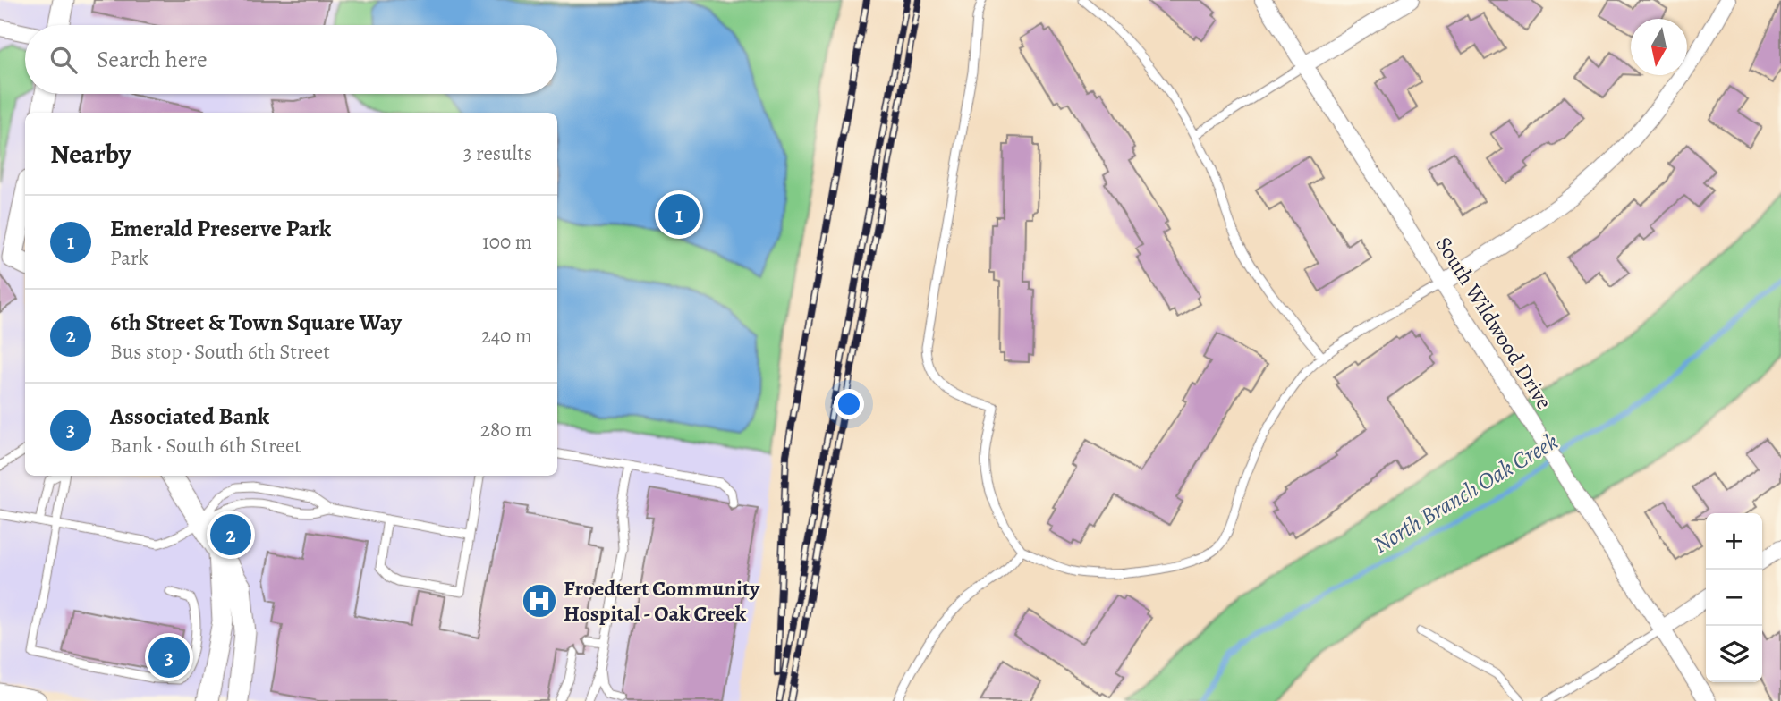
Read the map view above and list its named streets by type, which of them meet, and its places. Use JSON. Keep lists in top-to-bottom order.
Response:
{
  "streets": {
    "street": ["South Wildwood Drive"]
  },
  "water": ["North Branch Oak Creek"],
  "places": {
    "hospital": ["Froedtert Community Hospital - Oak Creek"]
  },
  "north": "bottom",
  "page": {
    "search": "Search here",
    "heading": ["Nearby", "3 results"],
    "pins": ["1", "2", "3"],
    "list": [
      {
        "mark": "1",
        "name": "Emerald Preserve Park",
        "note": "Park",
        "value": "100 m"
      },
      {
        "mark": "2",
        "name": "6th Street & Town Square Way",
        "note": "Bus stop · South 6th Street",
        "value": "240 m"
      },
      {
        "mark": "3",
        "name": "Associated Bank",
        "note": "Bank · South 6th Street",
        "value": "280 m"
      }
    ],
    "map_buttons": ["+", "−"]
  }
}
